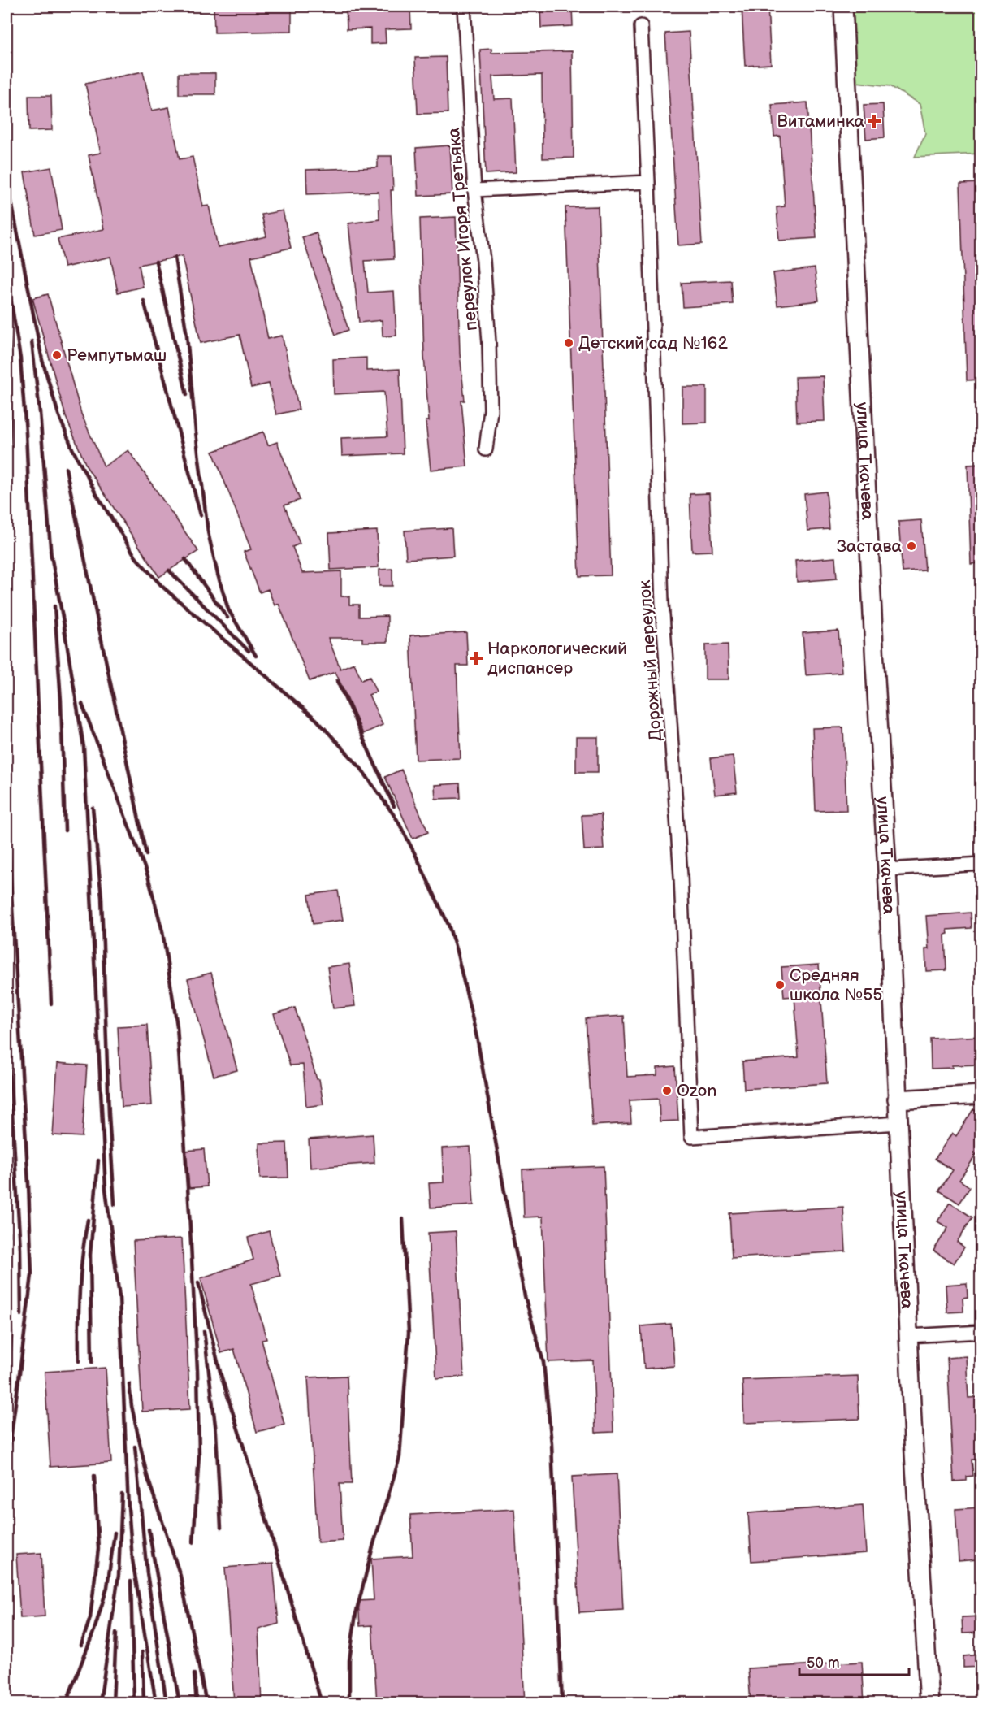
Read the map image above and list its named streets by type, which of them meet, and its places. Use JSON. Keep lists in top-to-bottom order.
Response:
{
  "streets": {
    "street": ["переулок Игоря Третьяка", "улица Ткачева", "Дорожный переулок"]
  },
  "crossings": [
    ["улица Ткачева", "Дорожный переулок"]
  ],
  "places": {
    "health": ["Витаминка", "Наркологический диспансер"],
    "other": [
      "Детский сад №162",
      "Ремпутьмаш",
      "Застава",
      "Средняя школа №55",
      "Ozon"
    ]
  },
  "scale_bar": "50 m"
}
